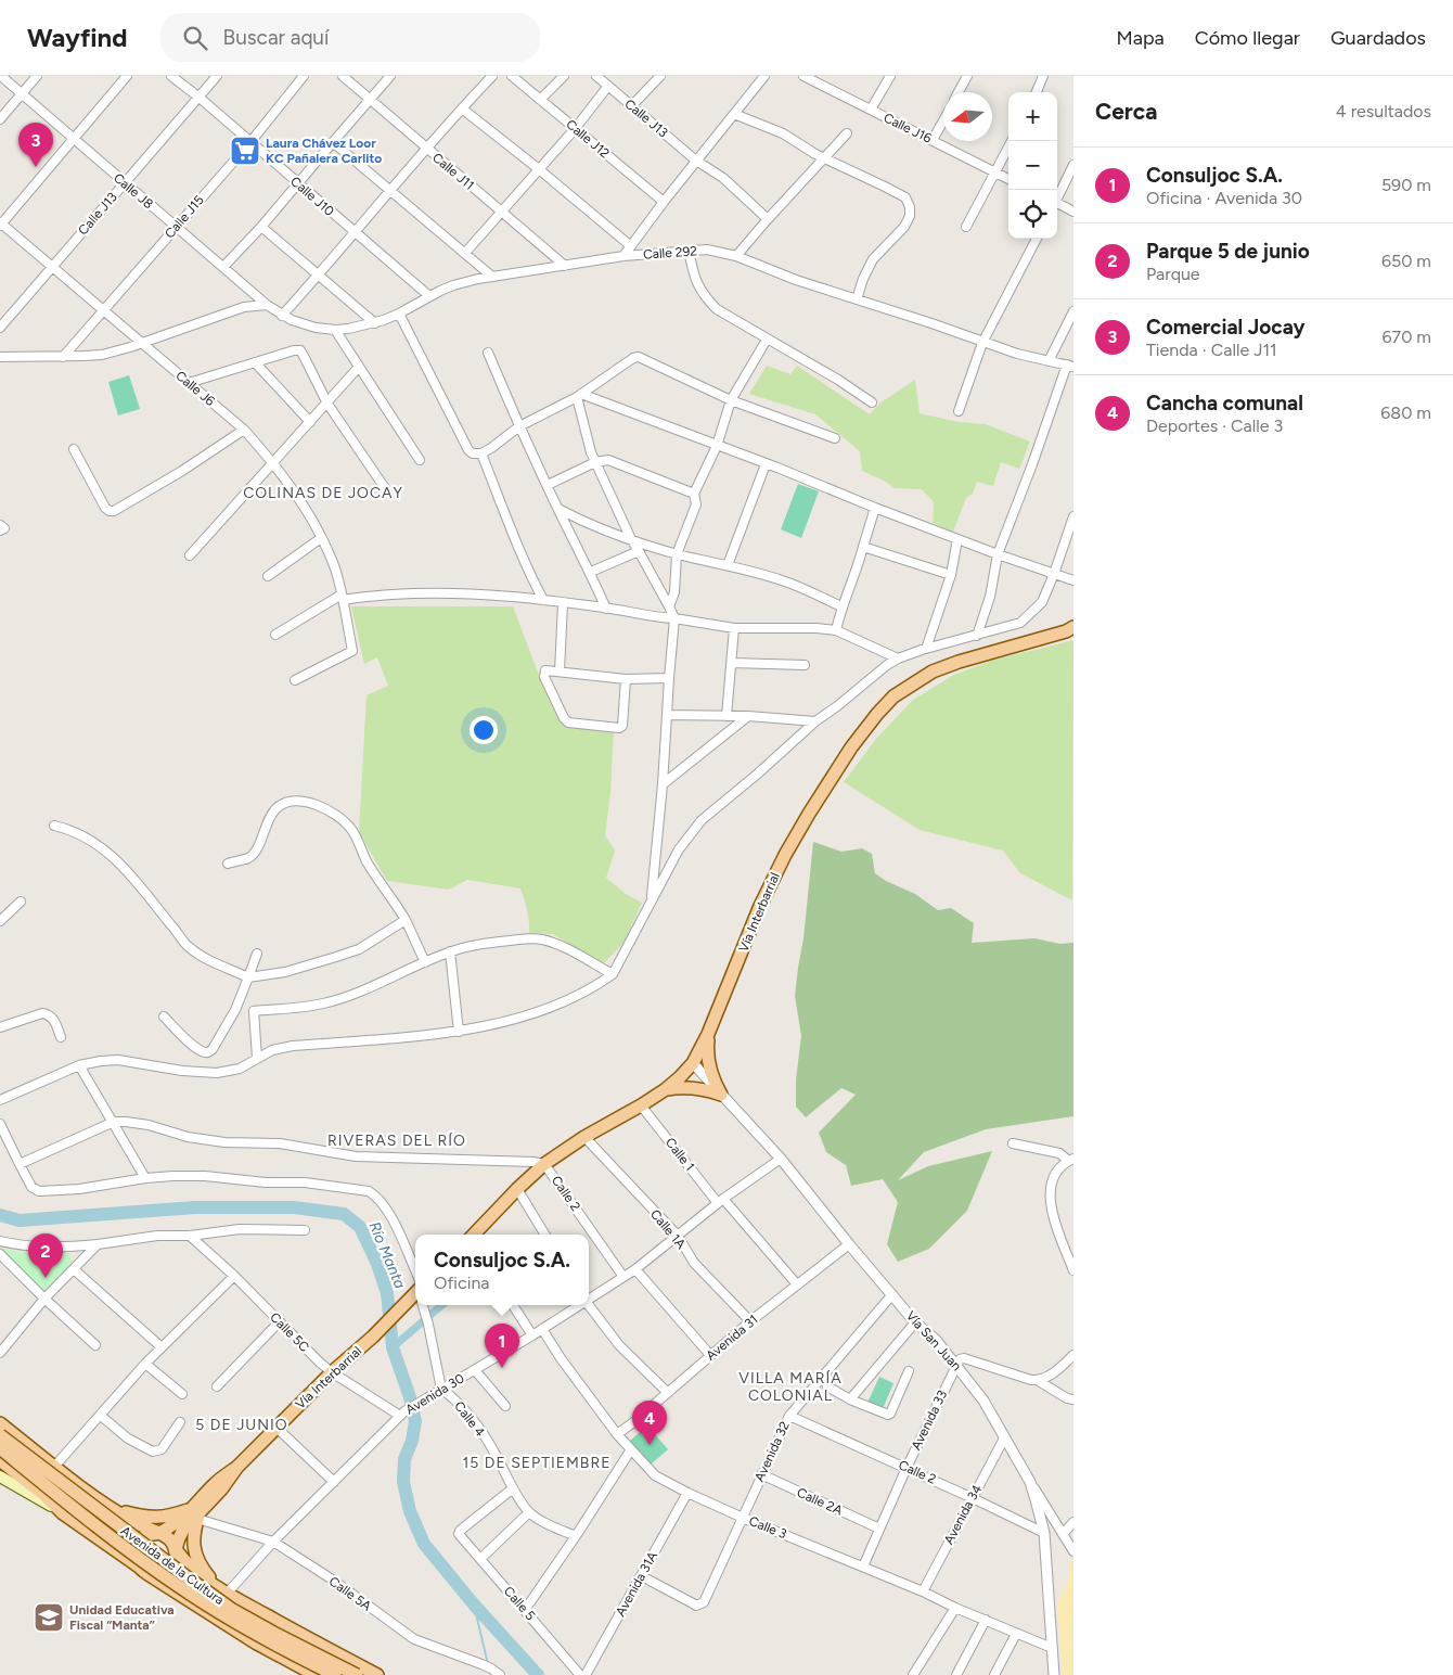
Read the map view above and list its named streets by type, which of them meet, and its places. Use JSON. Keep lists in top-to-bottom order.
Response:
{
  "streets": {
    "main road": ["Vía Interbarrial", "Avenida de la Cultura"],
    "street": [
      "Calle J13",
      "Calle J16",
      "Calle J12",
      "Calle J11",
      "Calle J8",
      "Calle J10",
      "Calle J15",
      "Calle 292",
      "Calle J6",
      "Calle 1",
      "Calle 2",
      "Calle 1A",
      "Calle 5C",
      "Avenida 31",
      "Vía San Juan",
      "Avenida 30",
      "Calle 4",
      "Avenida 33",
      "Avenida 32",
      "Calle 2A",
      "Avenida 34",
      "Calle 3",
      "Avenida 31A",
      "Calle 5A",
      "Calle 5"
    ]
  },
  "crossings": [
    ["Calle J13", "Calle J8"],
    ["Calle J13", "Calle J10"],
    ["Calle J13", "Calle J6"],
    ["Calle J11", "Calle 292"],
    ["Calle J8", "Calle J15"],
    ["Calle J8", "Calle 292"],
    ["Calle J10", "Calle J15"],
    ["Calle J10", "Calle 292"],
    ["Calle J15", "Calle J6"],
    ["Vía Interbarrial", "Calle 1"],
    ["Vía Interbarrial", "Calle 2"],
    ["Vía Interbarrial", "Calle 1A"],
    ["Vía Interbarrial", "Calle 5C"],
    ["Vía Interbarrial", "Vía San Juan"],
    ["Vía Interbarrial", "Avenida de la Cultura"],
    ["Vía Interbarrial", "Calle 5A"],
    ["Calle 1", "Avenida 31"],
    ["Calle 1", "Avenida 30"],
    ["Calle 2", "Vía San Juan"],
    ["Calle 2", "Avenida 30"],
    ["Calle 2", "Avenida 33"],
    ["Calle 2", "Avenida 32"],
    ["Calle 2", "Avenida 34"],
    ["Calle 1A", "Avenida 31"],
    ["Calle 1A", "Avenida 30"],
    ["Calle 5C", "Avenida 30"],
    ["Avenida 31", "Vía San Juan"],
    ["Avenida 31", "Calle 3"],
    ["Vía San Juan", "Avenida 30"],
    ["Vía San Juan", "Avenida 33"],
    ["Vía San Juan", "Avenida 32"],
    ["Vía San Juan", "Avenida 34"],
    ["Vía San Juan", "Calle 3"],
    ["Avenida 30", "Calle 4"],
    ["Avenida 30", "Calle 3"],
    ["Avenida 30", "Avenida de la Cultura"],
    ["Avenida 30", "Calle 5A"],
    ["Calle 4", "Calle 5"],
    ["Avenida 33", "Calle 2A"],
    ["Avenida 33", "Calle 3"],
    ["Avenida 32", "Calle 2A"],
    ["Avenida 32", "Calle 3"],
    ["Avenida 32", "Avenida 31A"],
    ["Avenida 34", "Calle 3"],
    ["Calle 3", "Avenida 31A"]
  ],
  "districts": [
    "COLINAS DE JOCAY",
    "RIVERAS DEL RÍO",
    "VILLA MARÍA COLONIAL",
    "5 DE JUNIO",
    "15 DE SEPTIEMBRE"
  ],
  "water": ["Río Manta"],
  "places": {
    "supermarket": ["Laura Chávez Loor KC Pañalera Carlito"],
    "school or university": ["Unidad Educativa Fiscal “Manta”"]
  },
  "north": "left",
  "page": {
    "header": "Wayfind",
    "search": "Buscar aquí",
    "nav": ["Mapa", "Cómo llegar", "Guardados"],
    "heading": ["Cerca", "4 resultados"],
    "map_buttons": ["+", "−"],
    "pins": [
      "3",
      "2",
      "1",
      "4"
    ],
    "list": [
      {
        "mark": "1",
        "name": "Consuljoc S.A.",
        "note": "Oficina · Avenida 30",
        "value": "590 m"
      },
      {
        "mark": "2",
        "name": "Parque 5 de junio",
        "note": "Parque",
        "value": "650 m"
      },
      {
        "mark": "3",
        "name": "Comercial Jocay",
        "note": "Tienda · Calle J11",
        "value": "670 m"
      },
      {
        "mark": "4",
        "name": "Cancha comunal",
        "note": "Deportes · Calle 3",
        "value": "680 m"
      }
    ],
    "popup": ["Consuljoc S.A.", "Oficina"]
  }
}
